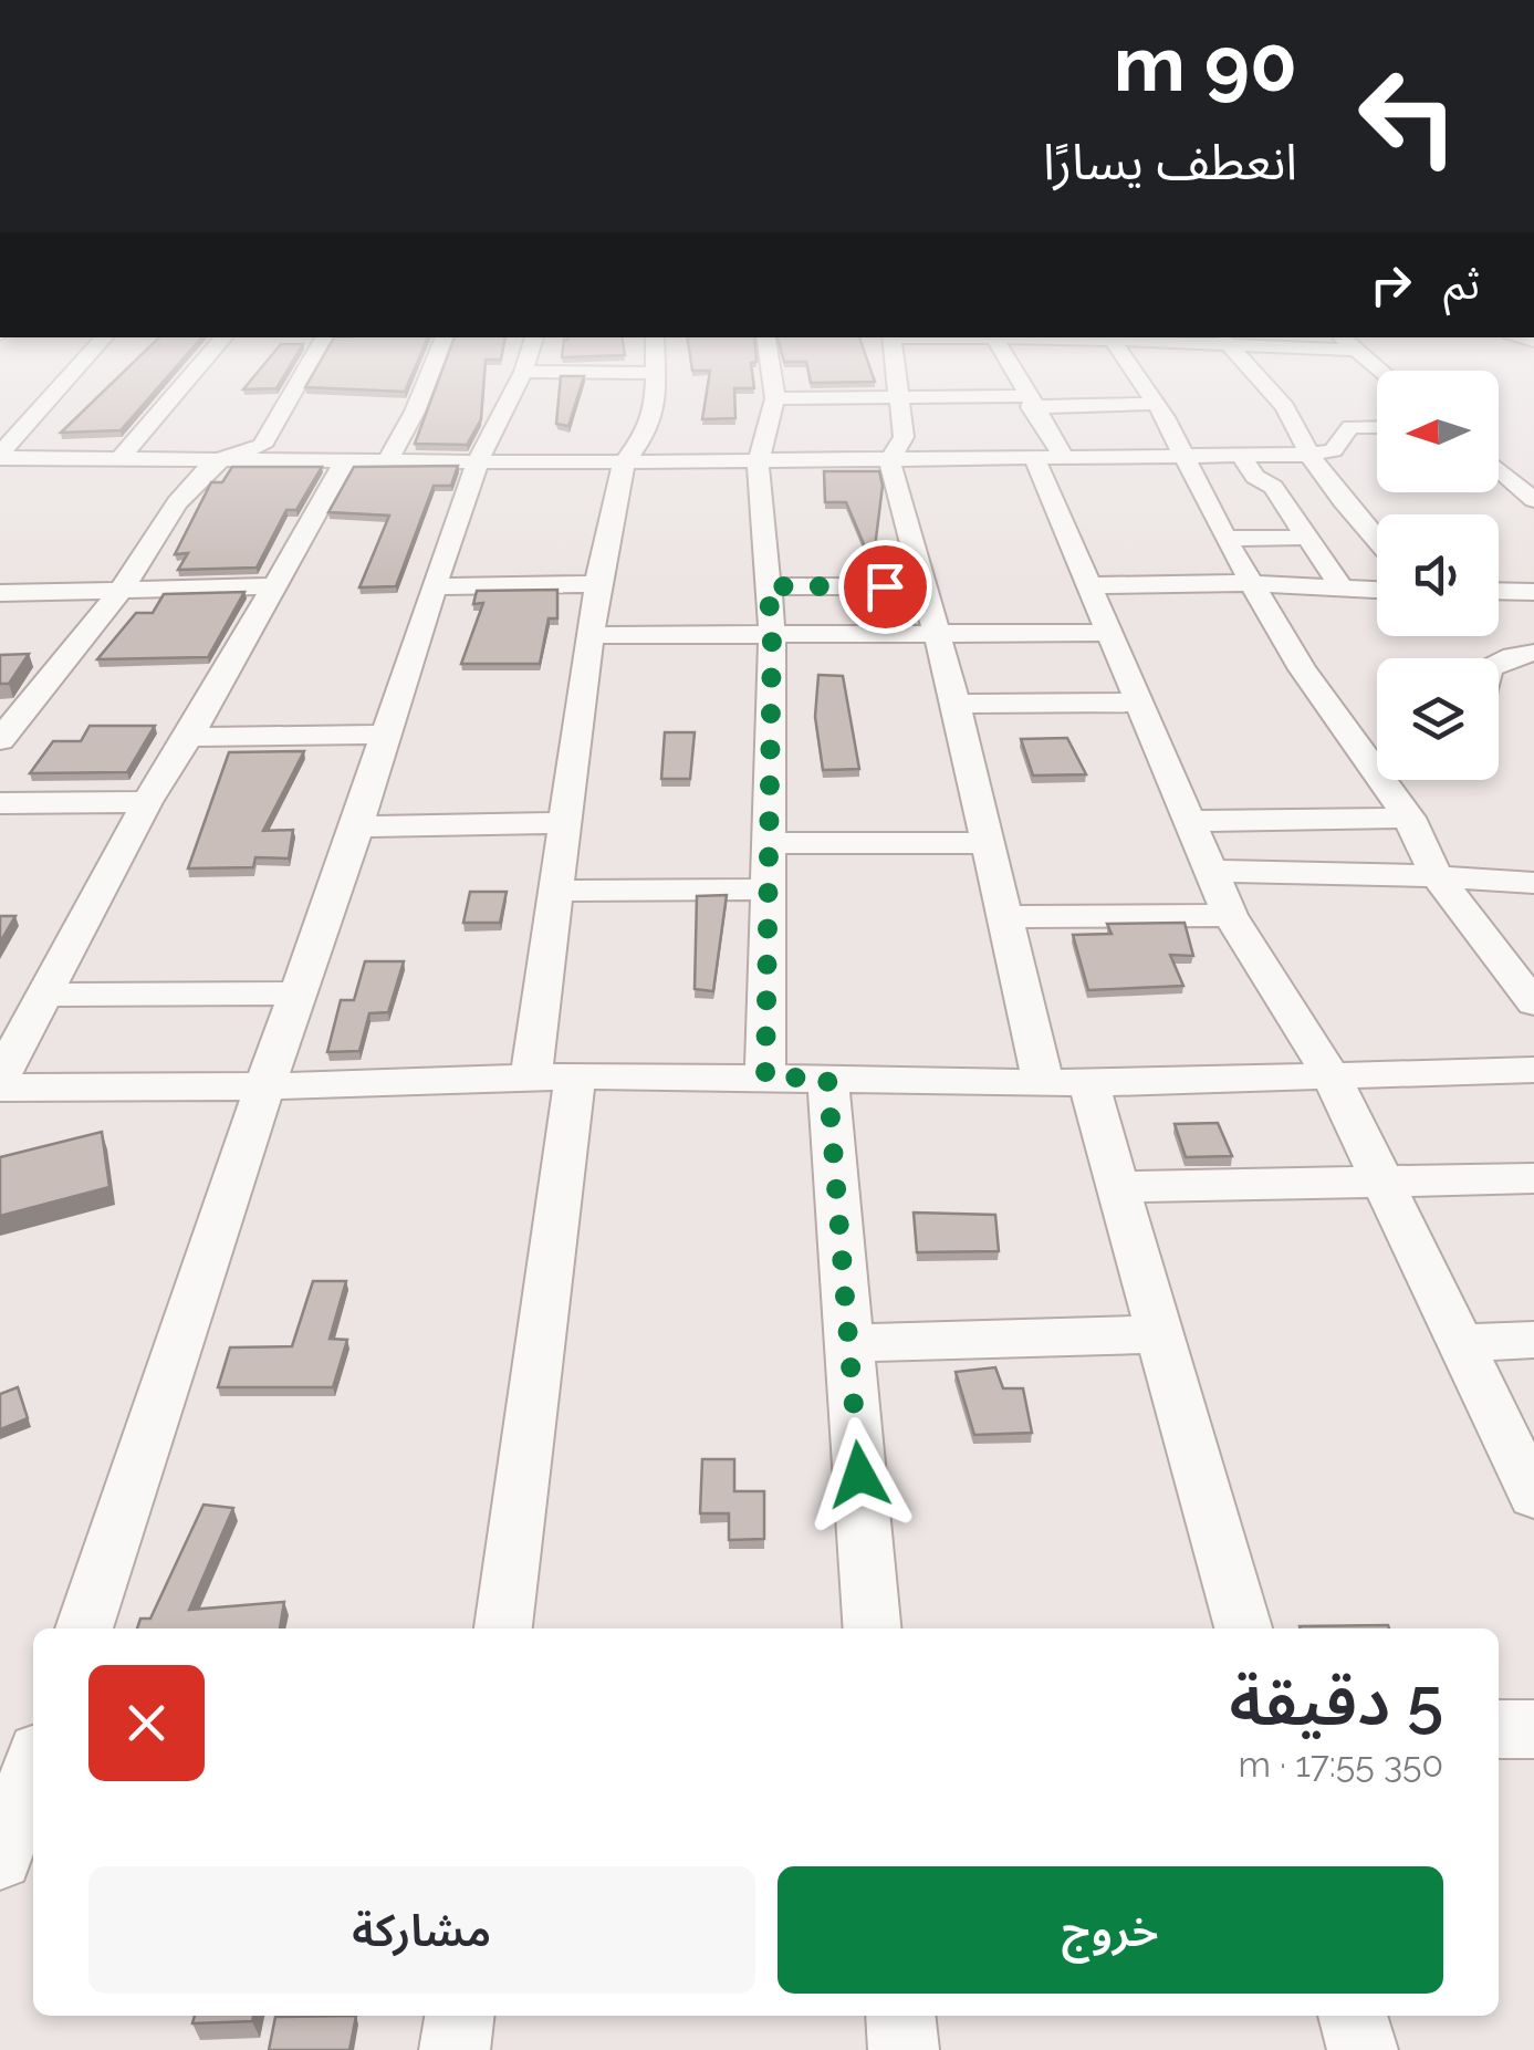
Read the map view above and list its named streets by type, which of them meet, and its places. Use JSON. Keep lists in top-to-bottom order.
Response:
{
  "north": "left",
  "page": {
    "turn": ["90 m", "انعطف يسارًا"],
    "then": "ثم",
    "heading": ["5 دقيقة", "350 m · 17:55"],
    "buttons": ["خروج", "مشاركة"]
  }
}
